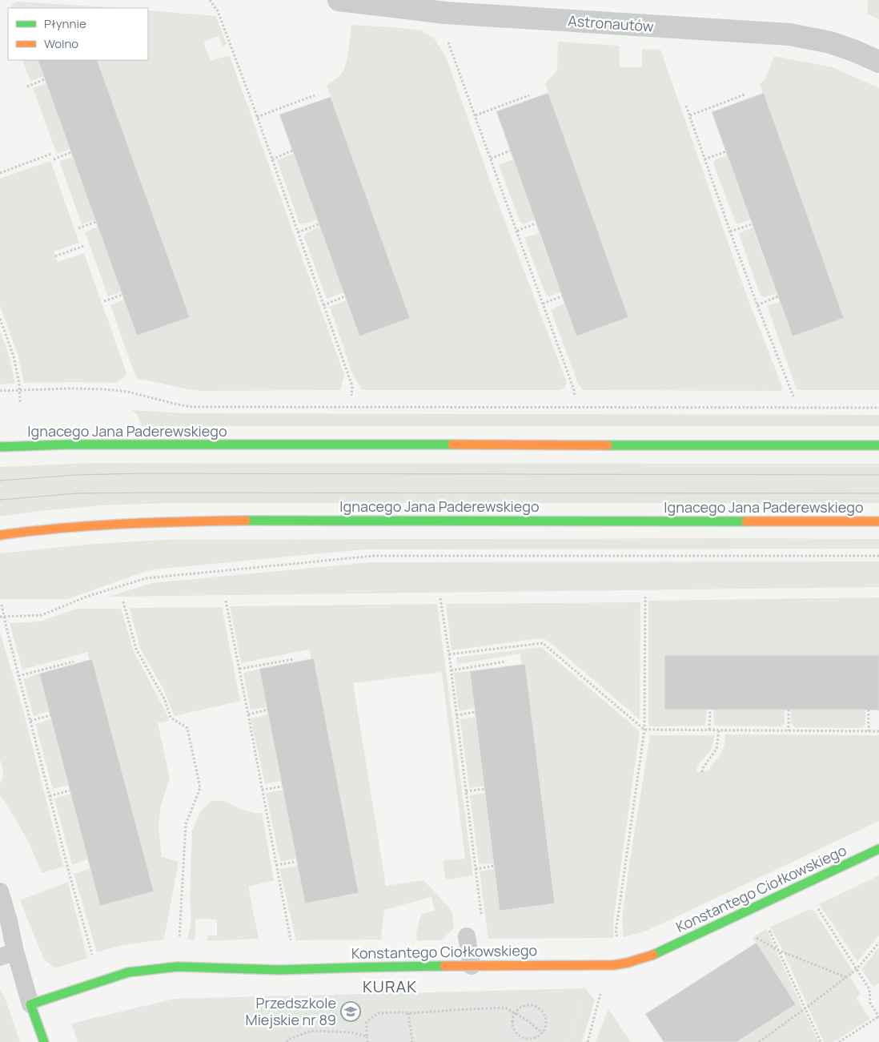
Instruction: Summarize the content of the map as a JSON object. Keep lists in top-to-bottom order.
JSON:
{
  "streets": {
    "main road": ["Ignacego Jana Paderewskiego", "Konstantego Ciołkowskiego"],
    "street": ["Astronautów"]
  },
  "districts": ["KURAK"],
  "places": {
    "school or university": ["Przedszkole Miejskie nr 89"]
  },
  "legend": ["Płynnie", "Wolno"]
}
